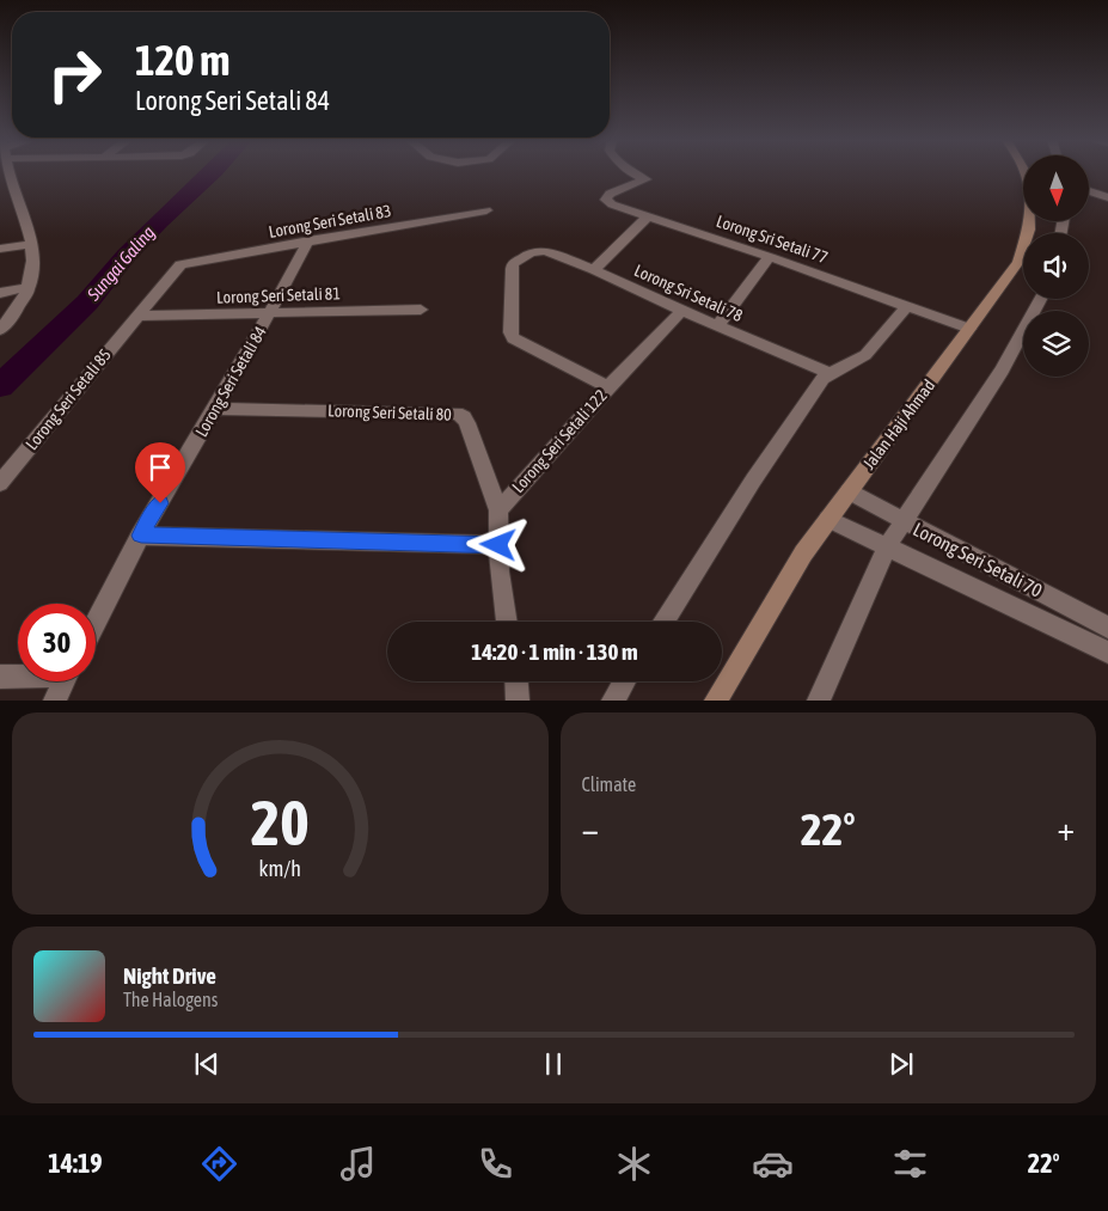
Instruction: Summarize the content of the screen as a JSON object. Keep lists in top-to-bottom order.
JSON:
{
  "streets": {
    "street": [
      "Lorong Seri Setali 83",
      "Lorong Sri Setali 77",
      "Lorong Sri Setali 78",
      "Lorong Seri Setali 81",
      "Lorong Seri Setali 84",
      "Lorong Seri Setali 85",
      "Lorong Seri Setali 80",
      "Jalan Haji Ahmad",
      "Lorong Seri Setali 122",
      "Lorong Seri Setali 70"
    ]
  },
  "crossings": [
    ["Lorong Seri Setali 83", "Lorong Seri Setali 84"],
    ["Lorong Seri Setali 83", "Lorong Seri Setali 85"],
    ["Lorong Sri Setali 77", "Jalan Haji Ahmad"],
    ["Lorong Sri Setali 78", "Lorong Seri Setali 122"],
    ["Lorong Seri Setali 81", "Lorong Seri Setali 84"],
    ["Lorong Seri Setali 81", "Lorong Seri Setali 85"],
    ["Lorong Seri Setali 84", "Lorong Seri Setali 80"],
    ["Lorong Seri Setali 80", "Lorong Seri Setali 122"],
    ["Jalan Haji Ahmad", "Lorong Seri Setali 70"]
  ],
  "water": ["Sungai Galing"],
  "north": "bottom",
  "page": {
    "turn": ["120 m", "Lorong Seri Setali 84"],
    "limit": "30",
    "trip": "14:20 · 1 min · 130 m",
    "tile": "Climate",
    "heat": ["−", "22°", "+"],
    "song": ["Night Drive", "The Halogens"],
    "tabs": ["14:19", "22°"],
    "gauge": ["20", "km/h"]
  }
}
